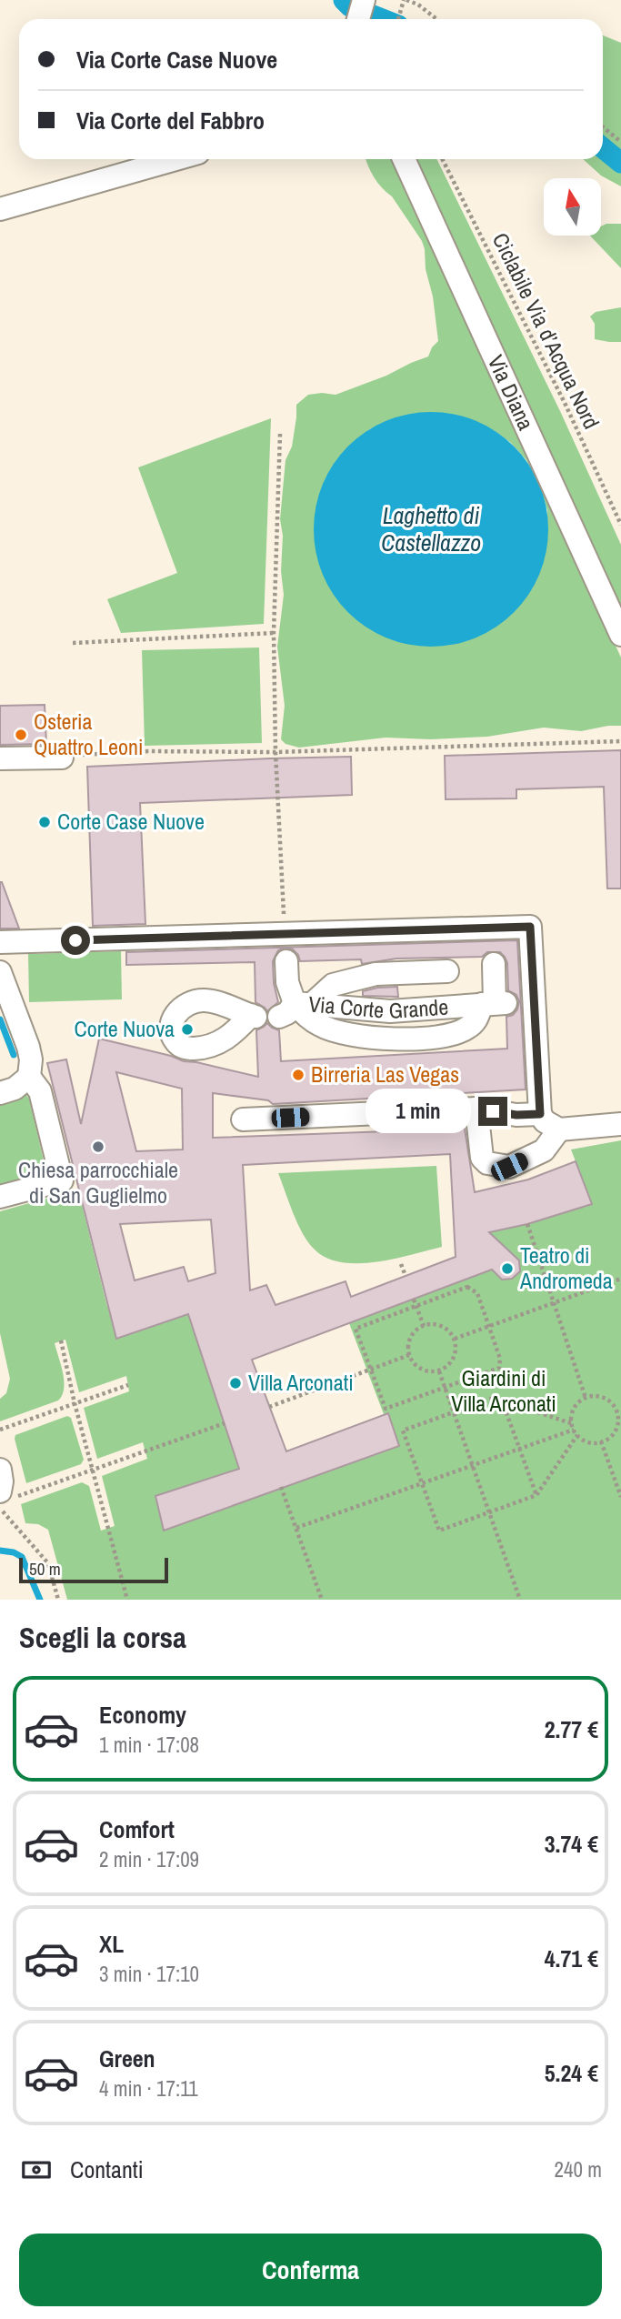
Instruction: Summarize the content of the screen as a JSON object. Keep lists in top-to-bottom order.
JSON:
{
  "streets": {
    "street": ["Via Diana", "Via Corte Grande"],
    "path": ["Ciclabile Via d’Acqua Nord"]
  },
  "water": ["Laghetto di Castellazzo"],
  "parks": ["Giardini di Villa Arconati"],
  "places": [
    "Osteria Quattro Leoni",
    "Corte Case Nuove",
    "Corte Nuova",
    "Birreria Las Vegas",
    "Chiesa parrocchiale di San Guglielmo",
    "Teatro di Andromeda",
    "Villa Arconati"
  ],
  "scale_bar": "50 m",
  "north": "top",
  "page": {
    "banner": ["Via Corte Case Nuove", "Via Corte del Fabbro"],
    "bubble": "1 min",
    "scale": "50 m",
    "heading": "Scegli la corsa",
    "list": [
      {
        "name": "Economy",
        "note": "1 min · 17:08",
        "value": "2.77 €"
      },
      {
        "name": "Comfort",
        "note": "2 min · 17:09",
        "value": "3.74 €"
      },
      {
        "name": "XL",
        "note": "3 min · 17:10",
        "value": "4.71 €"
      },
      {
        "name": "Green",
        "note": "4 min · 17:11",
        "value": "5.24 €"
      }
    ],
    "pay": ["Contanti", "240 m"],
    "buttons": "Conferma"
  }
}
